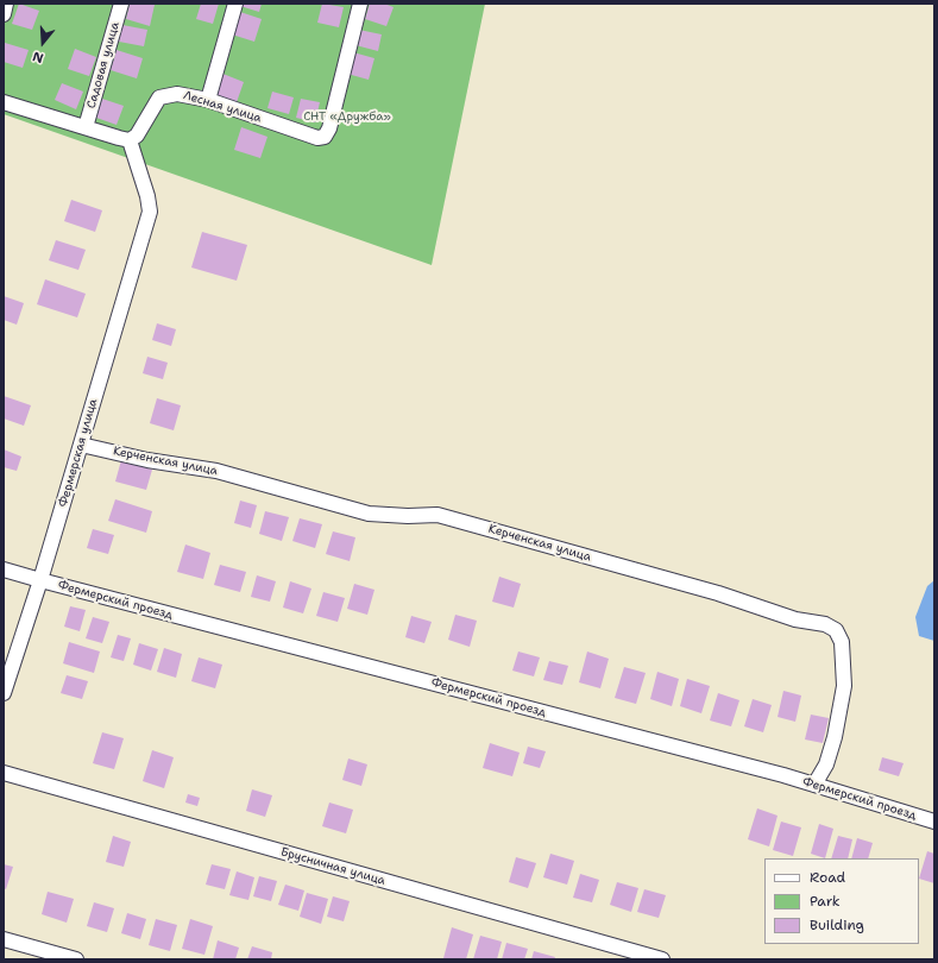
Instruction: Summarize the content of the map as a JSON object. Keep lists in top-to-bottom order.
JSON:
{
  "streets": {
    "street": [
      "Садовая улица",
      "Лесная улица",
      "Фермерская улица",
      "Керченская улица",
      "Фермерский проезд",
      "Брусничная улица"
    ]
  },
  "crossings": [
    ["Лесная улица", "Фермерская улица"],
    ["Фермерская улица", "Керченская улица"],
    ["Фермерская улица", "Фермерский проезд"],
    ["Керченская улица", "Фермерский проезд"]
  ],
  "parks": ["СНТ «Дружба»"],
  "legend": ["Road", "Park", "Building"],
  "north": "bottom"
}
